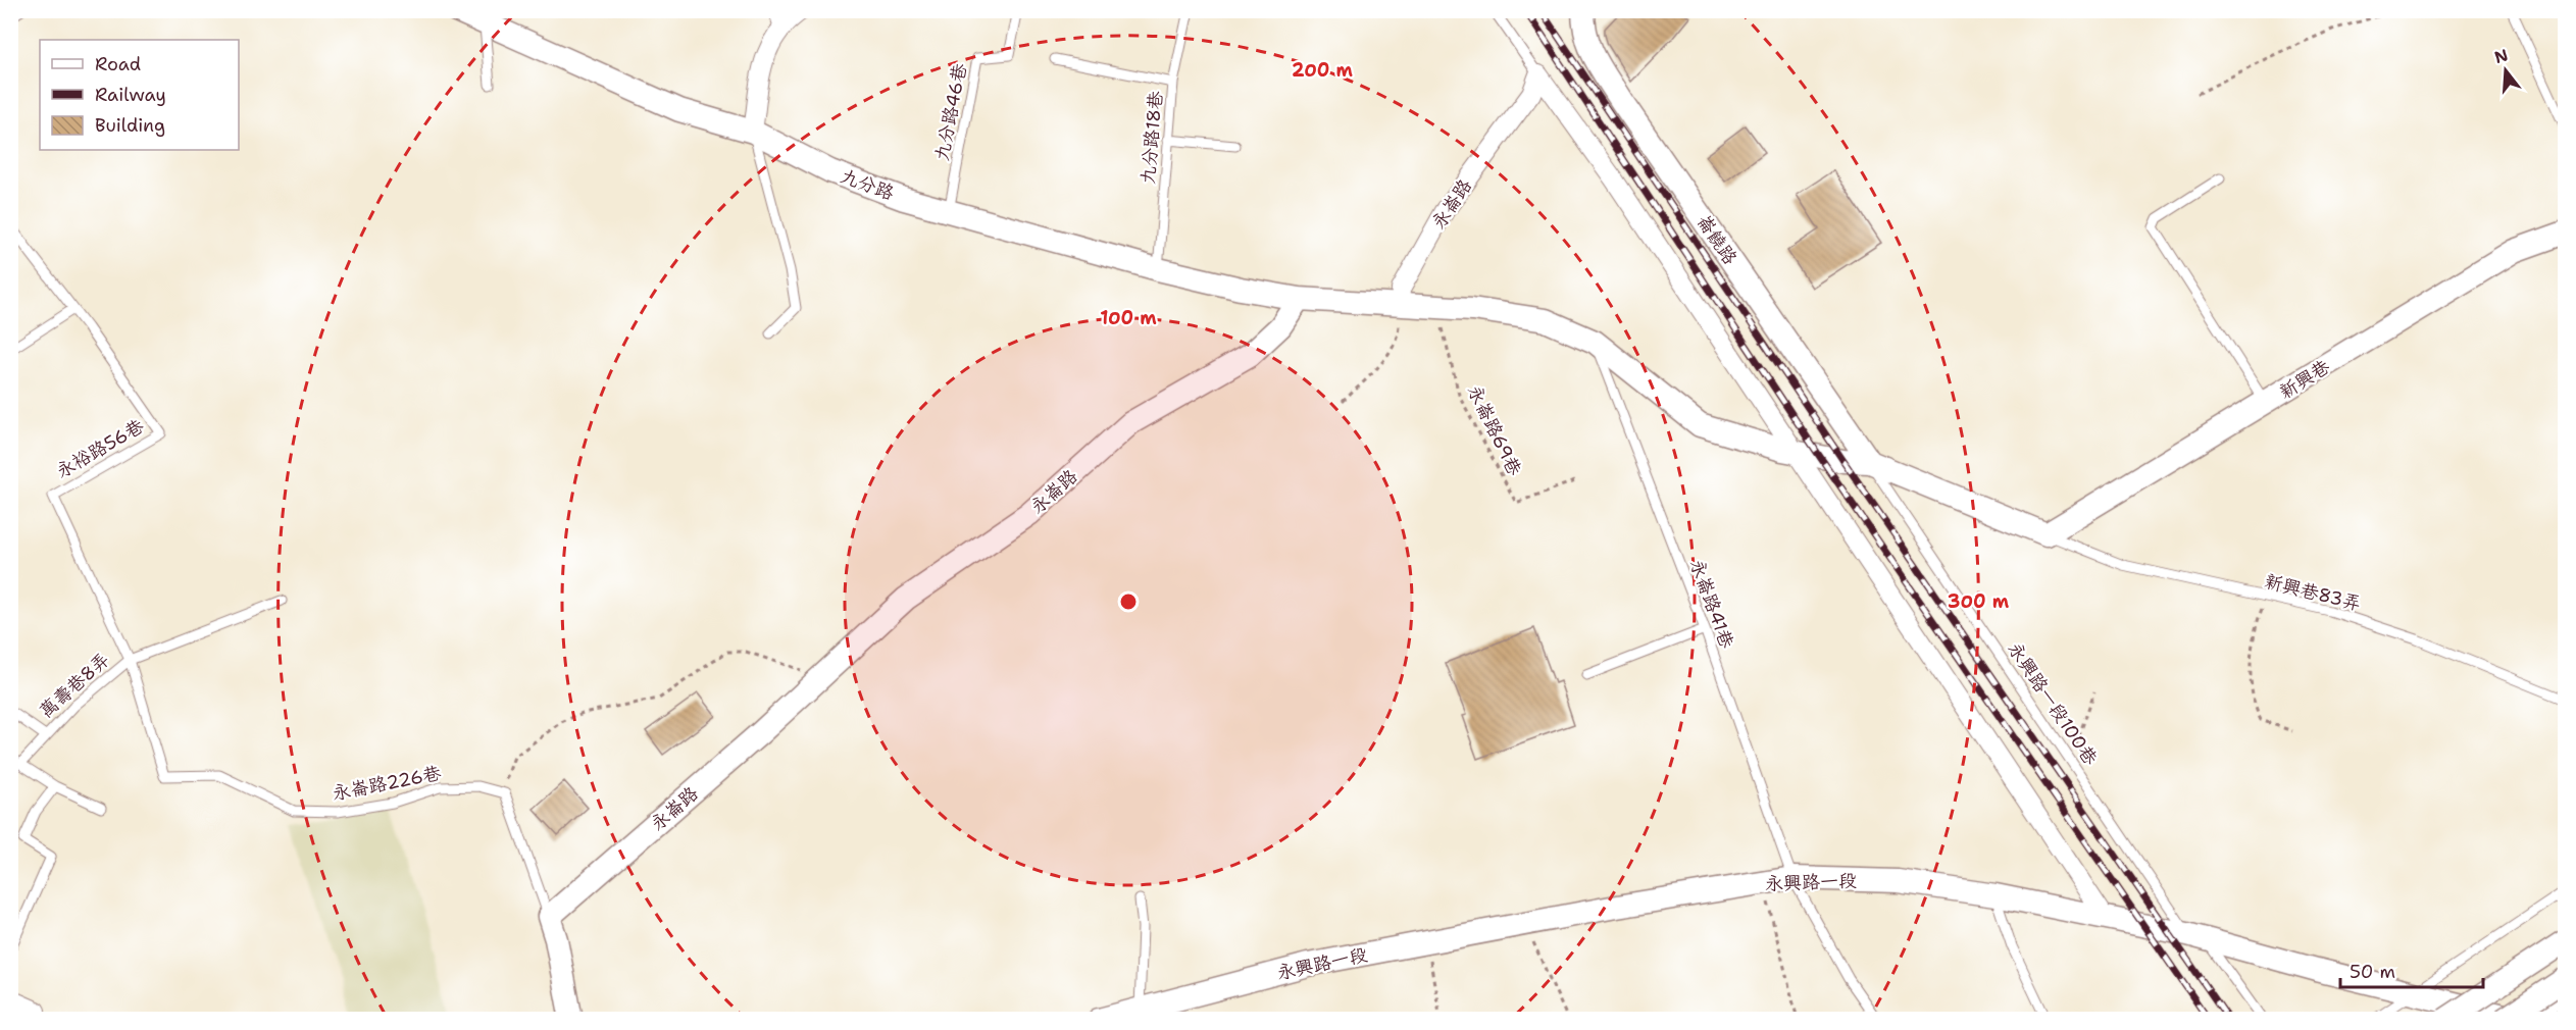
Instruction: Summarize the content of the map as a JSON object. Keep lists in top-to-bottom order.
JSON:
{
  "streets": {
    "street": [
      "九分路",
      "永崙路",
      "崙饒路",
      "新興巷",
      "永興路一段"
    ],
    "lane": [
      "九分路46巷",
      "九分路18巷",
      "永裕路56巷",
      "新興巷83弄",
      "永崙路41巷",
      "萬壽巷8弄",
      "永興路一段100巷",
      "永崙路226巷"
    ],
    "path": ["永崙路69巷"]
  },
  "crossings": [
    ["九分路46巷", "九分路"],
    ["九分路18巷", "九分路"],
    ["九分路", "永崙路"],
    ["崙饒路", "永興路一段100巷"],
    ["新興巷", "新興巷83弄"],
    ["永裕路56巷", "萬壽巷8弄"],
    ["永裕路56巷", "永崙路226巷"],
    ["永崙路41巷", "永興路一段"],
    ["萬壽巷8弄", "永崙路226巷"],
    ["永興路一段100巷", "永興路一段"]
  ],
  "legend": ["Road", "Railway", "Building"],
  "scale_bar": "50 m",
  "north": "top",
  "rings": ["200 m", "100 m", "300 m"]
}
